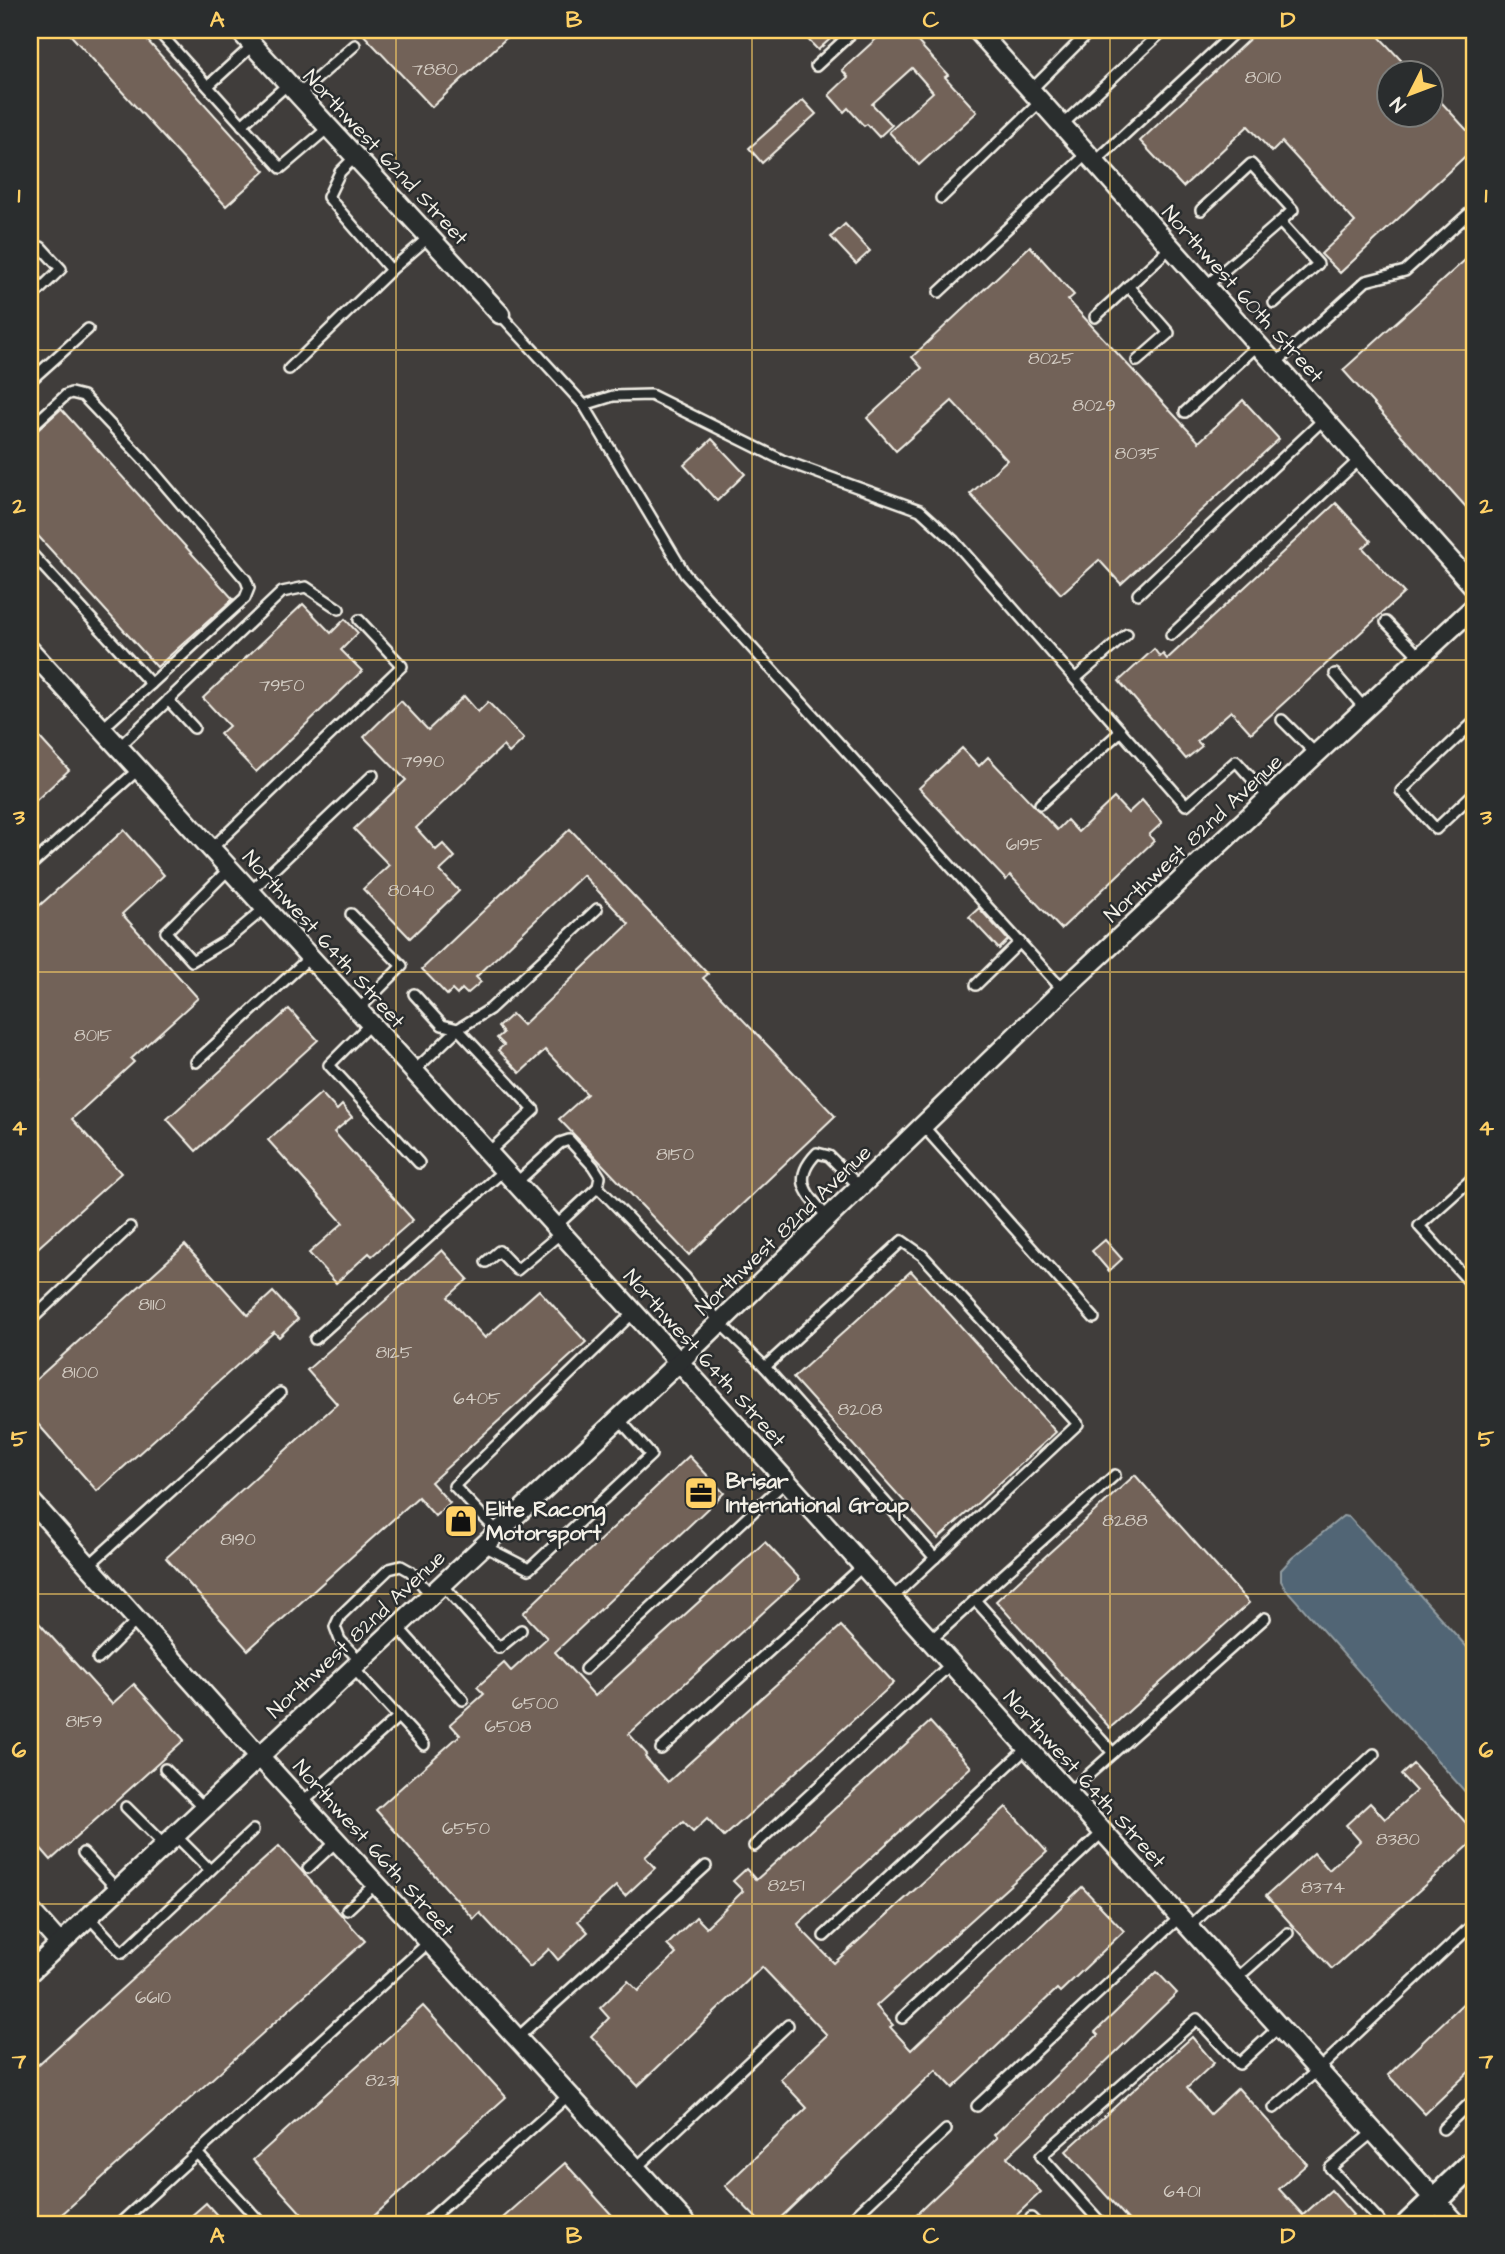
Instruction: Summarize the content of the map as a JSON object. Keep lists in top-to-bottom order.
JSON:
{
  "streets": {
    "street": [
      "Northwest 62nd Street",
      "Northwest 60th Street",
      "Northwest 82nd Avenue",
      "Northwest 64th Street",
      "Northwest 66th Street"
    ]
  },
  "crossings": [
    ["Northwest 82nd Avenue", "Northwest 64th Street"],
    ["Northwest 82nd Avenue", "Northwest 66th Street"]
  ],
  "places": {
    "office": ["Brisar International Group"],
    "shop": ["Elite Racong Motorsport"]
  },
  "house_numbers": [
    "7880",
    "8010",
    "8025",
    "8029",
    "8035",
    "7950",
    "7990",
    "6195",
    "8040",
    "8015",
    "8150",
    "8110",
    "8125",
    "8100",
    "6405",
    "8208",
    "8288",
    "8190",
    "6500",
    "8159",
    "6508",
    "6550",
    "8380",
    "8251",
    "8374",
    "6610",
    "8231",
    "6401"
  ],
  "north": "bottom left",
  "grid": {
    "columns": [
      "A",
      "B",
      "C",
      "D"
    ],
    "rows": [
      "1",
      "2",
      "3",
      "4",
      "5",
      "6",
      "7"
    ]
  }
}
